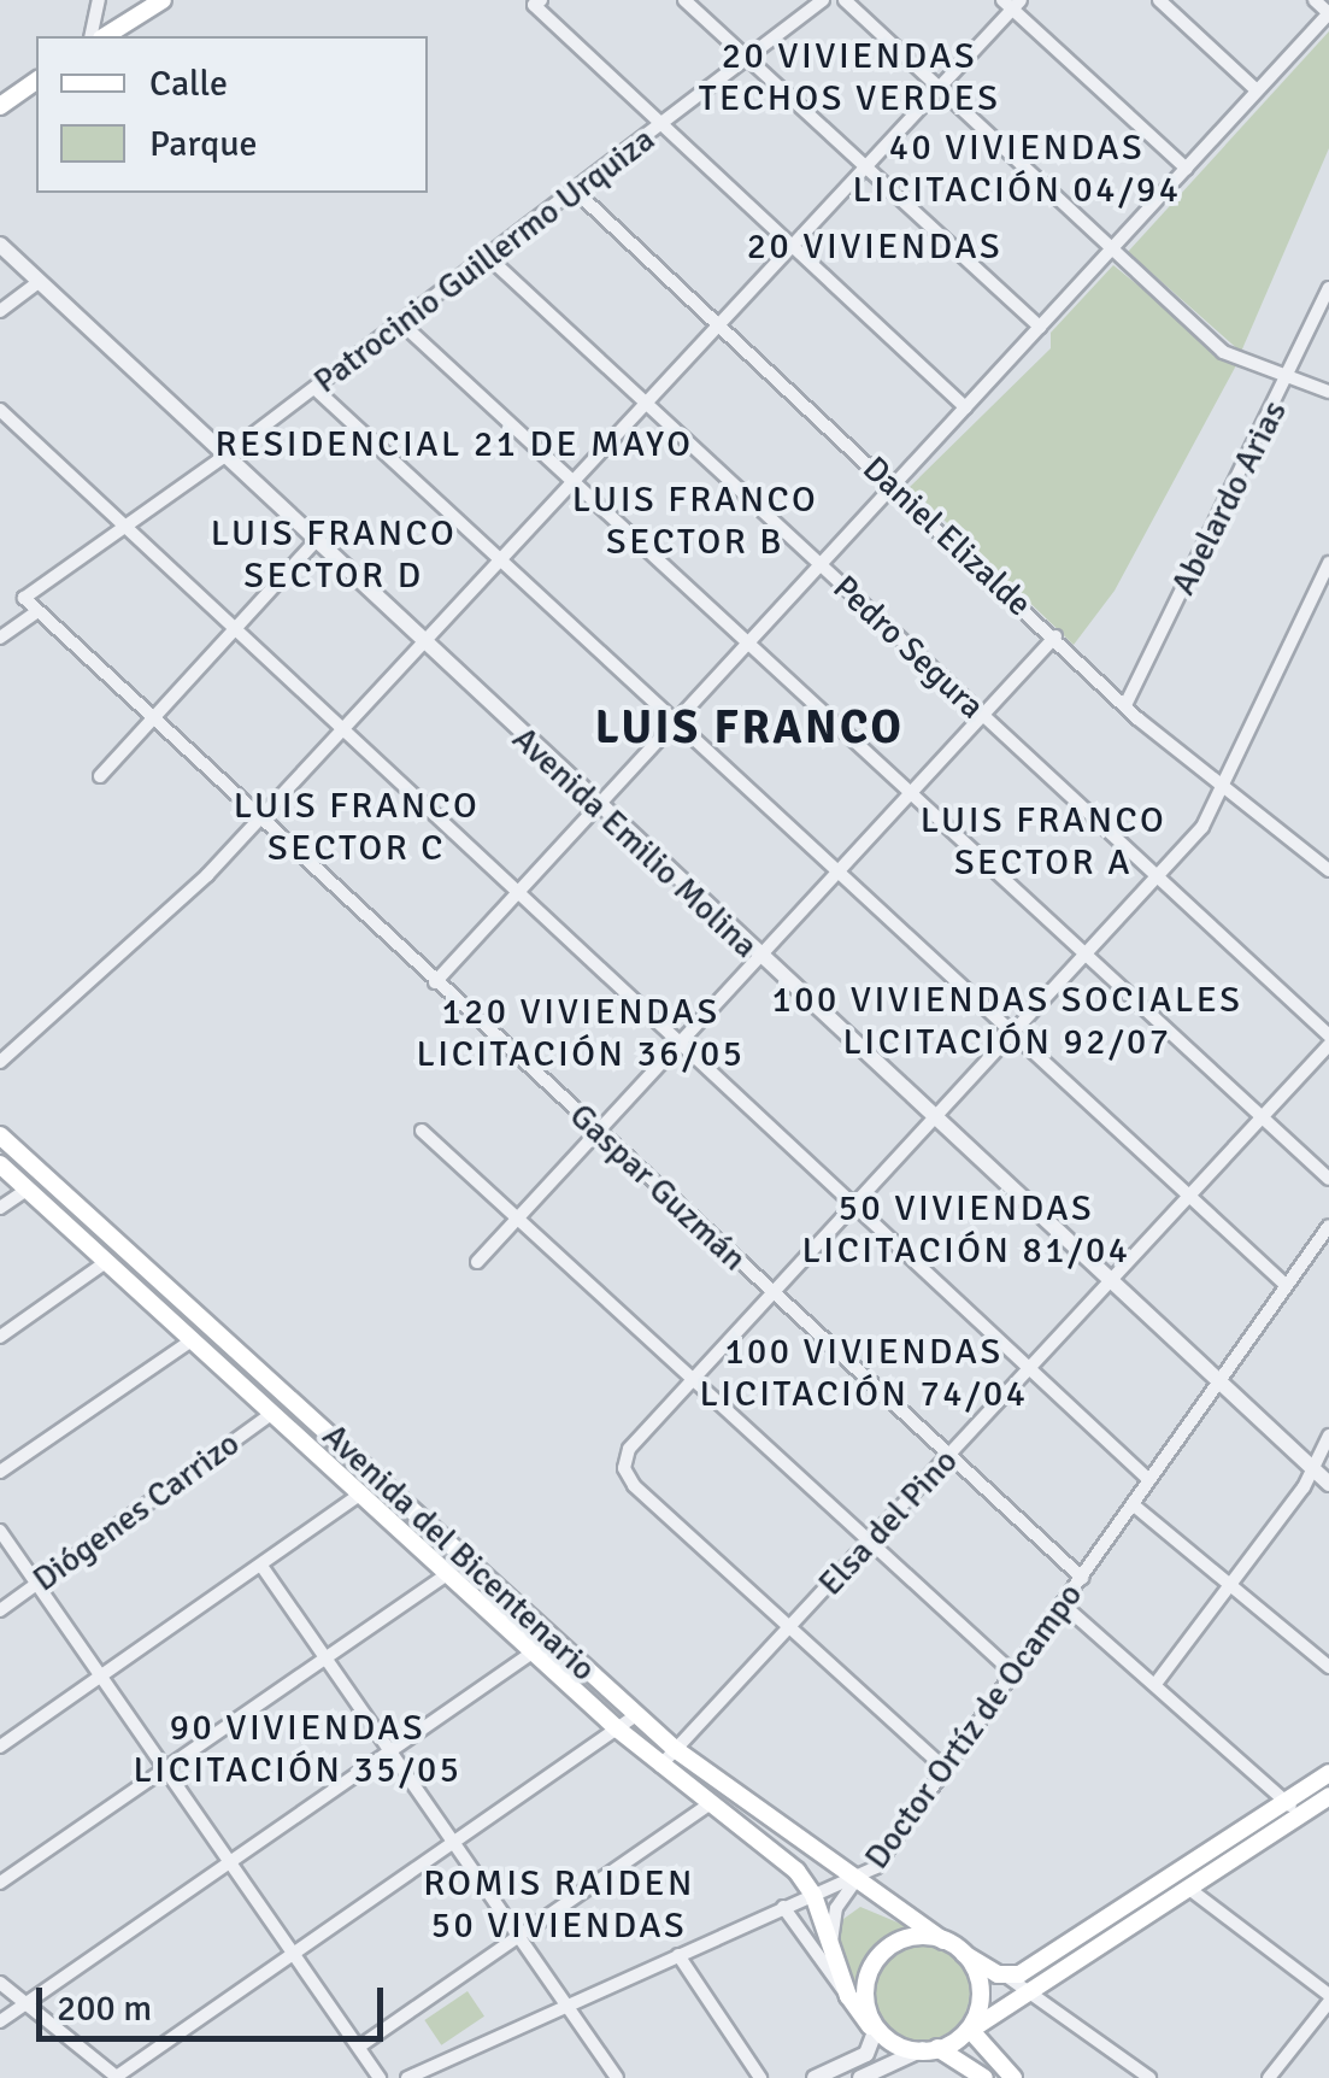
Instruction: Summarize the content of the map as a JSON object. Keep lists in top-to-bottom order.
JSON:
{
  "streets": {
    "main road": ["Avenida del Bicentenario"],
    "street": [
      "Patrocinio Guillermo Urquiza",
      "Abelardo Arias",
      "Daniel Elizalde",
      "Pedro Segura",
      "Avenida Emilio Molina",
      "Gaspar Guzmán",
      "Diógenes Carrizo",
      "Elsa del Pino",
      "Doctor Ortíz de Ocampo"
    ]
  },
  "crossings": [
    ["Patrocinio Guillermo Urquiza", "Daniel Elizalde"],
    ["Patrocinio Guillermo Urquiza", "Pedro Segura"],
    ["Patrocinio Guillermo Urquiza", "Avenida Emilio Molina"],
    ["Patrocinio Guillermo Urquiza", "Gaspar Guzmán"],
    ["Abelardo Arias", "Daniel Elizalde"],
    ["Avenida Emilio Molina", "Elsa del Pino"],
    ["Avenida Emilio Molina", "Doctor Ortíz de Ocampo"],
    ["Gaspar Guzmán", "Elsa del Pino"],
    ["Gaspar Guzmán", "Doctor Ortíz de Ocampo"],
    ["Diógenes Carrizo", "Avenida del Bicentenario"],
    ["Elsa del Pino", "Avenida del Bicentenario"],
    ["Avenida del Bicentenario", "Doctor Ortíz de Ocampo"]
  ],
  "districts": [
    "20 VIVIENDAS TECHOS VERDES",
    "40 VIVIENDAS LICITACIÓN 04/94",
    "20 VIVIENDAS",
    "RESIDENCIAL 21 DE MAYO",
    "LUIS FRANCO SECTOR B",
    "LUIS FRANCO SECTOR D",
    "LUIS FRANCO",
    "LUIS FRANCO SECTOR C",
    "LUIS FRANCO SECTOR A",
    "100 VIVIENDAS SOCIALES LICITACIÓN 92/07",
    "120 VIVIENDAS LICITACIÓN 36/05",
    "50 VIVIENDAS LICITACIÓN 81/04",
    "100 VIVIENDAS LICITACIÓN 74/04",
    "90 VIVIENDAS LICITACIÓN 35/05",
    "ROMIS RAIDEN 50 VIVIENDAS"
  ],
  "legend": ["Calle", "Parque"],
  "scale_bar": "200 m"
}
